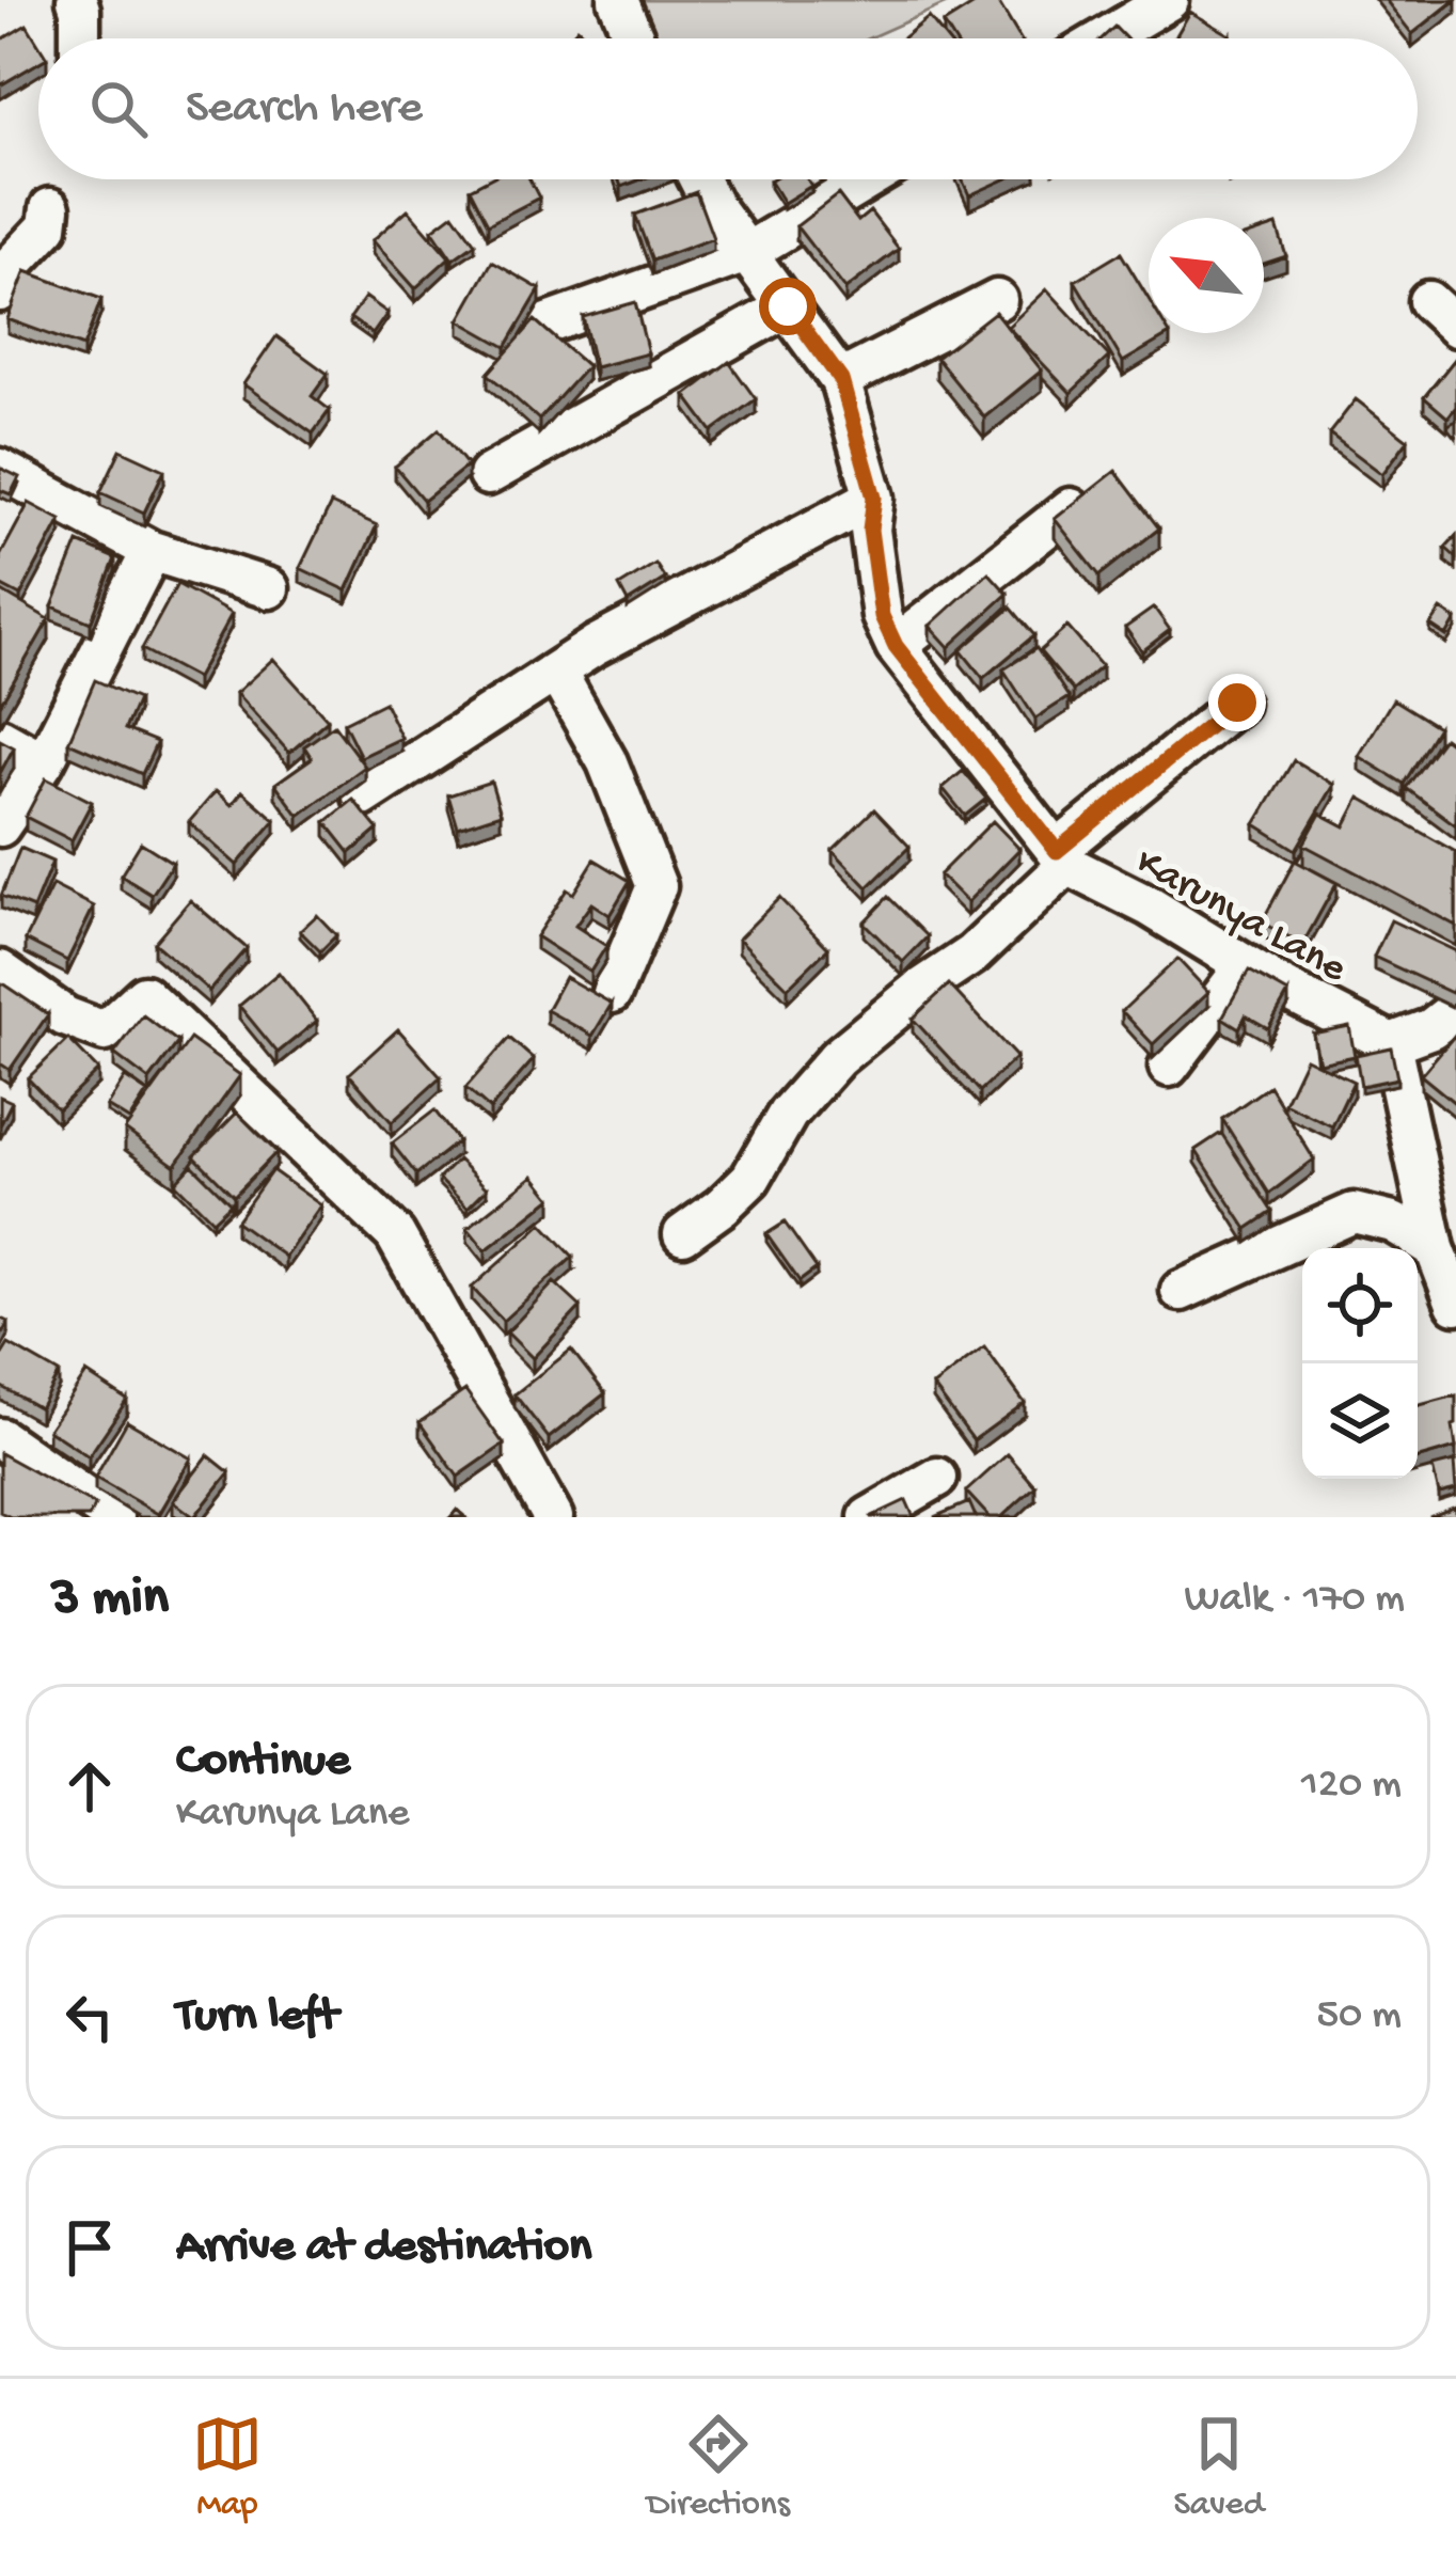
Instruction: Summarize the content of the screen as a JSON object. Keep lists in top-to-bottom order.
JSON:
{
  "streets": {
    "street": ["Karunya Lane"]
  },
  "north": "top left",
  "page": {
    "search": "Search here",
    "heading": ["3 min", "Walk · 170 m"],
    "list": [
      ["Continue", "Karunya Lane", "120 m"],
      ["Turn left", "50 m"],
      "Arrive at destination"
    ],
    "nav": ["Map", "Directions", "Saved"]
  }
}
